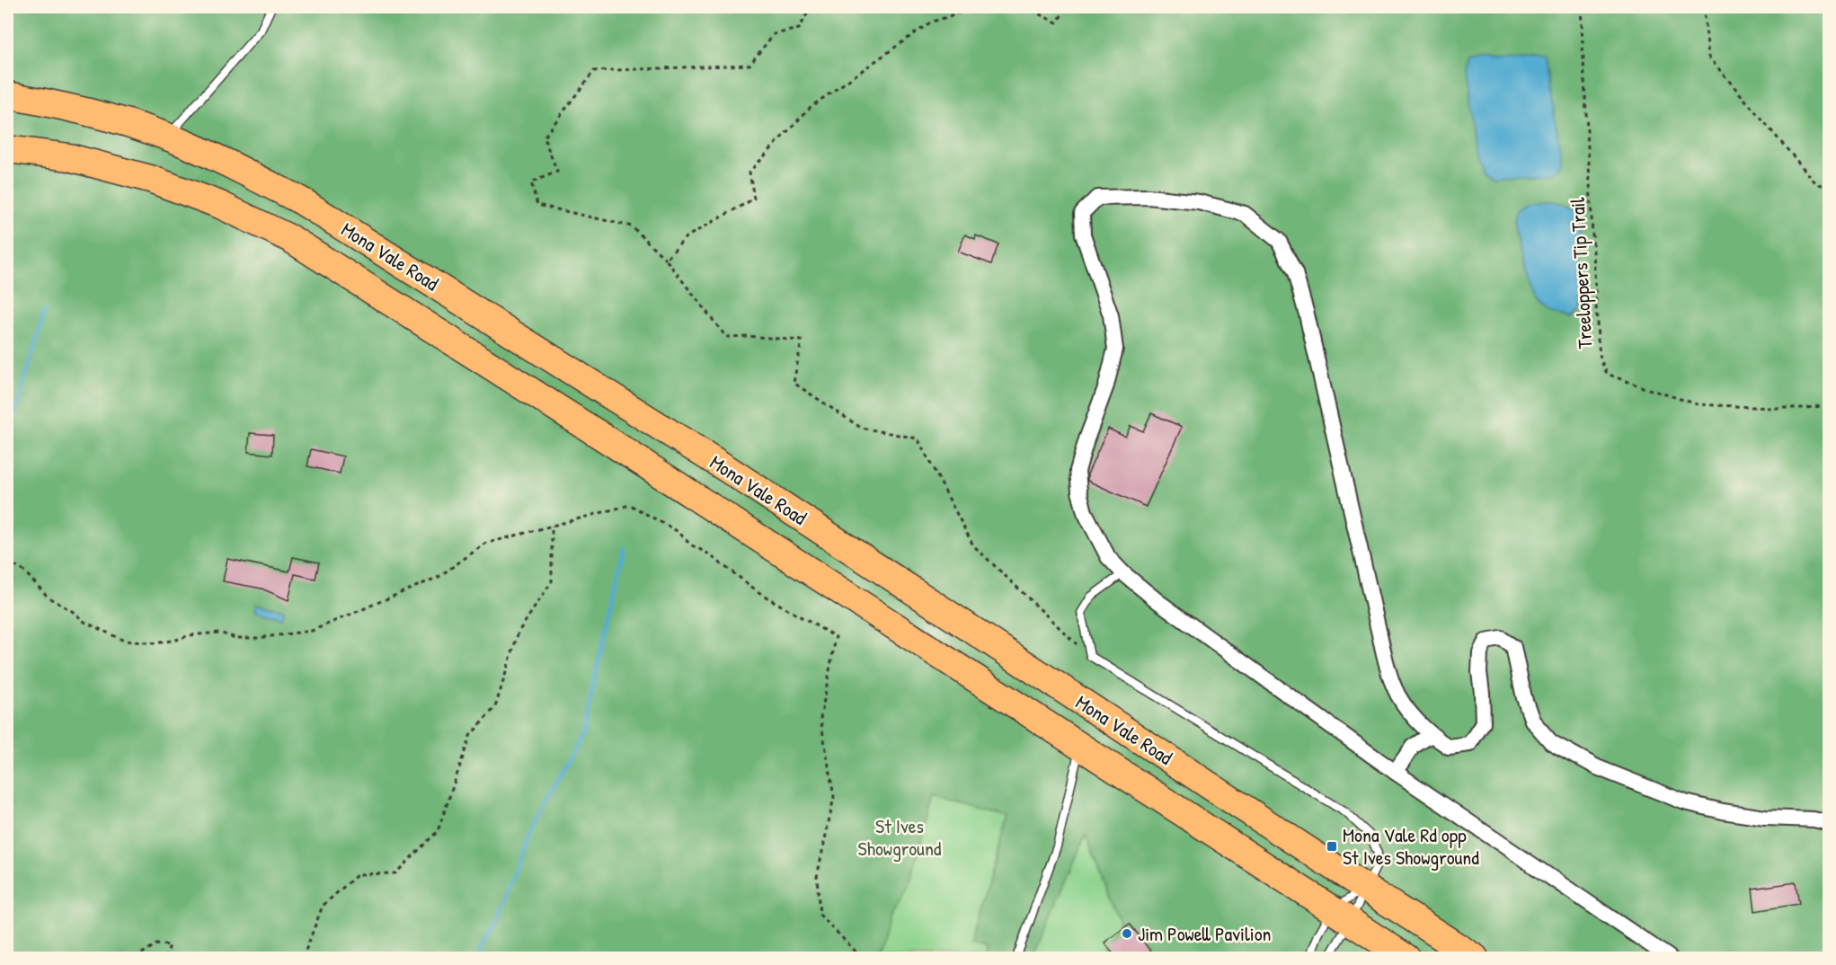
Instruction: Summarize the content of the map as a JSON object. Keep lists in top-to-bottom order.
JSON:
{
  "streets": {
    "highway": ["Mona Vale Road"],
    "path": ["Treeloppers Tip Trail"]
  },
  "parks": ["St Ives Showground"],
  "places": {
    "transit": ["Mona Vale Rd opp St Ives Showground"],
    "other": ["Jim Powell Pavilion"]
  }
}
